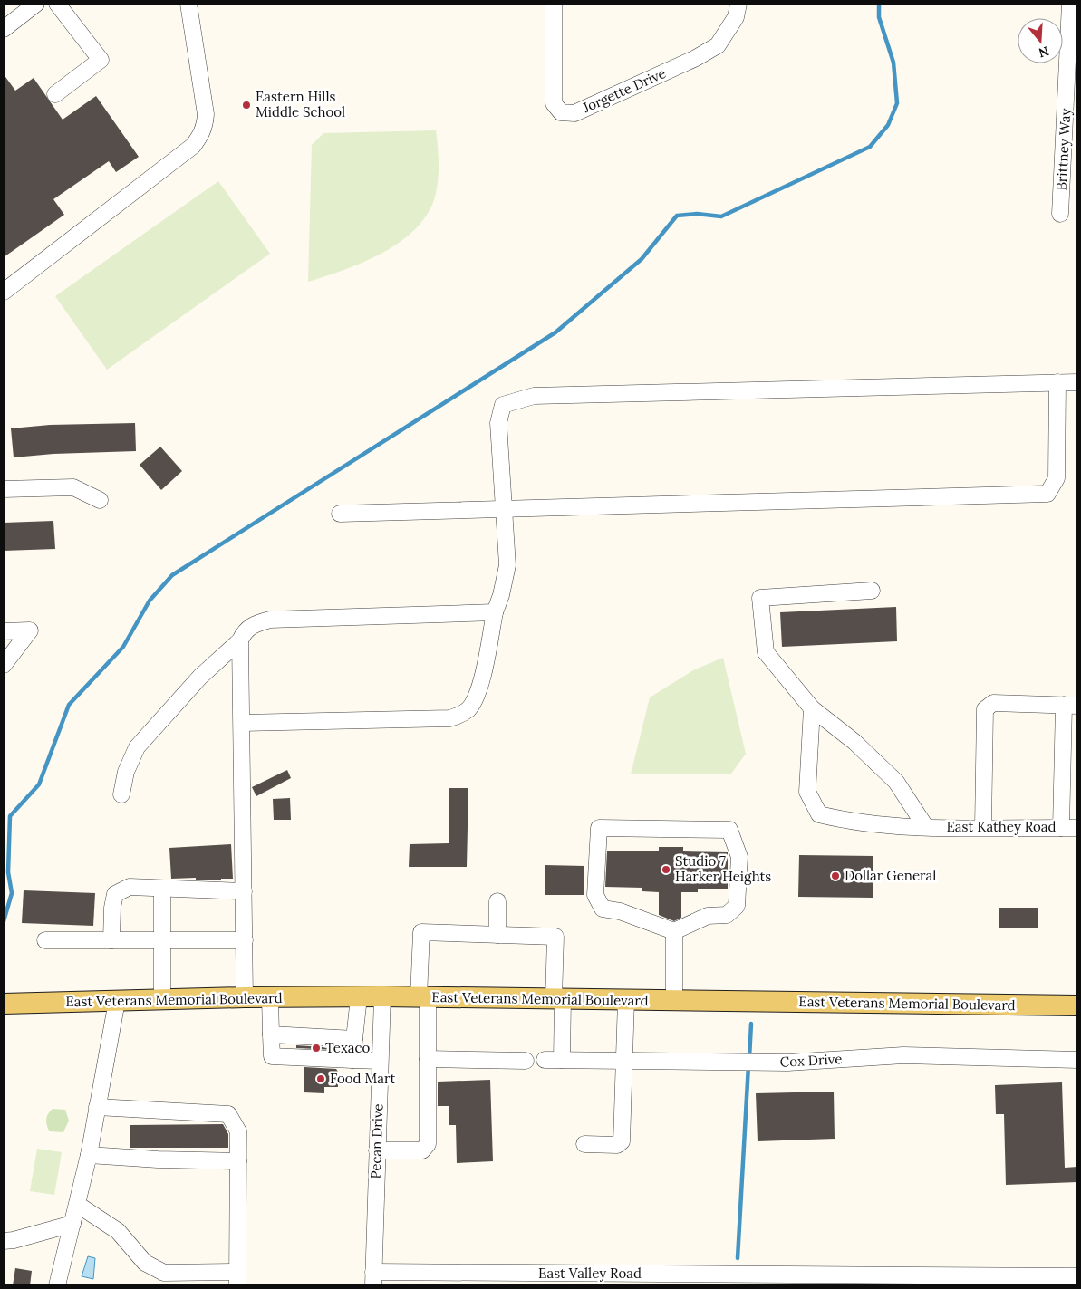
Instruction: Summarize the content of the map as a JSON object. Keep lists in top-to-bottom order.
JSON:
{
  "streets": {
    "main road": ["East Veterans Memorial Boulevard"],
    "street": [
      "Jorgette Drive",
      "Brittney Way",
      "East Kathey Road",
      "Cox Drive",
      "Pecan Drive",
      "East Valley Road"
    ]
  },
  "crossings": [
    ["East Veterans Memorial Boulevard", "Pecan Drive"],
    ["Pecan Drive", "East Valley Road"]
  ],
  "places": [
    "Eastern Hills Middle School",
    "Studio 7 Harker Heights",
    "Dollar General",
    "Texaco",
    "Food Mart"
  ],
  "north": "bottom"
}
